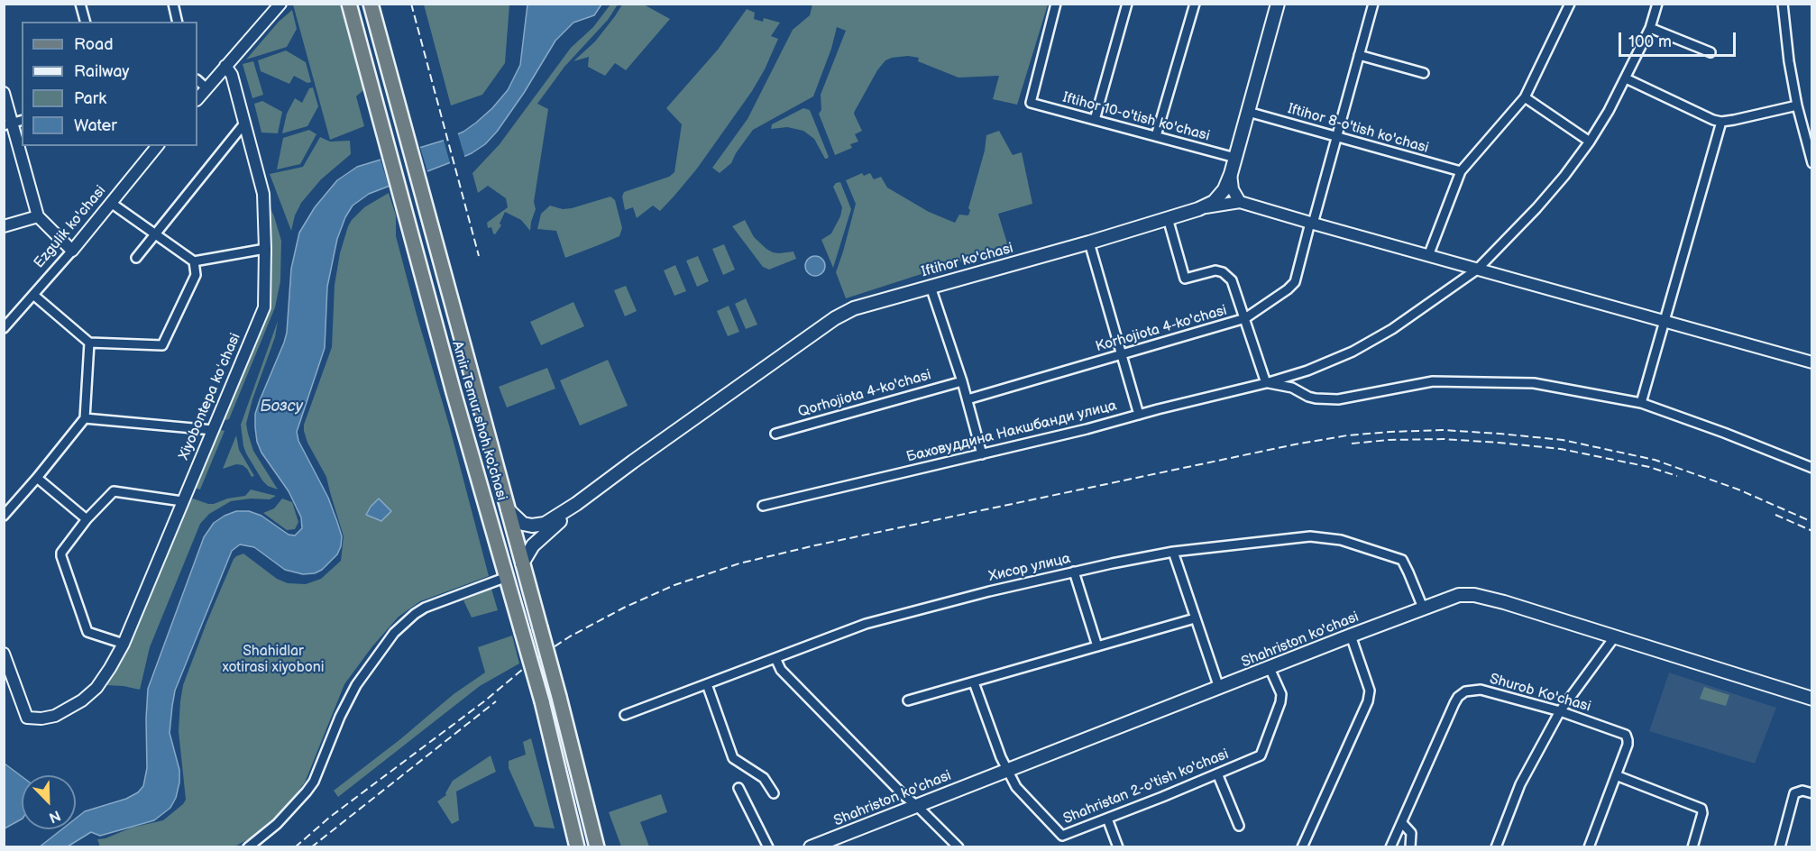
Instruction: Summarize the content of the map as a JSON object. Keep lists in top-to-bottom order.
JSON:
{
  "streets": {
    "main road": ["Iftihor ko'chasi", "Amir Temur shoh ko'chasi", "Shahriston ko'chasi"],
    "street": [
      "Iftihor 10-o'tish ko'chasi",
      "Iftihor 8-o'tish ko'chasi",
      "Ezgulik ko'chasi",
      "Korhojiota 4-ko'chasi",
      "Qorhojiota 4-ko'chasi",
      "Xiyobontepa koʻchasi",
      "Баховуддина Накшбанди улица",
      "Хисор улица",
      "Shurob Ko'chasi",
      "Shahristan 2-o'tish ko'chasi"
    ]
  },
  "crossings": [
    ["Iftihor 10-o'tish ko'chasi", "Iftihor ko'chasi"],
    ["Iftihor 8-o'tish ko'chasi", "Iftihor ko'chasi"],
    ["Iftihor 8-o'tish ko'chasi", "Korhojiota 4-ko'chasi"],
    ["Iftihor ko'chasi", "Amir Temur shoh ko'chasi"],
    ["Хисор улица", "Shahriston ko'chasi"],
    ["Shahriston ko'chasi", "Shahristan 2-o'tish ko'chasi"]
  ],
  "water": ["Бозсу"],
  "parks": ["Shahidlar xotirasi xiyoboni"],
  "legend": [
    "Road",
    "Railway",
    "Park",
    "Water"
  ],
  "scale_bar": "100 m",
  "north": "bottom right"
}
